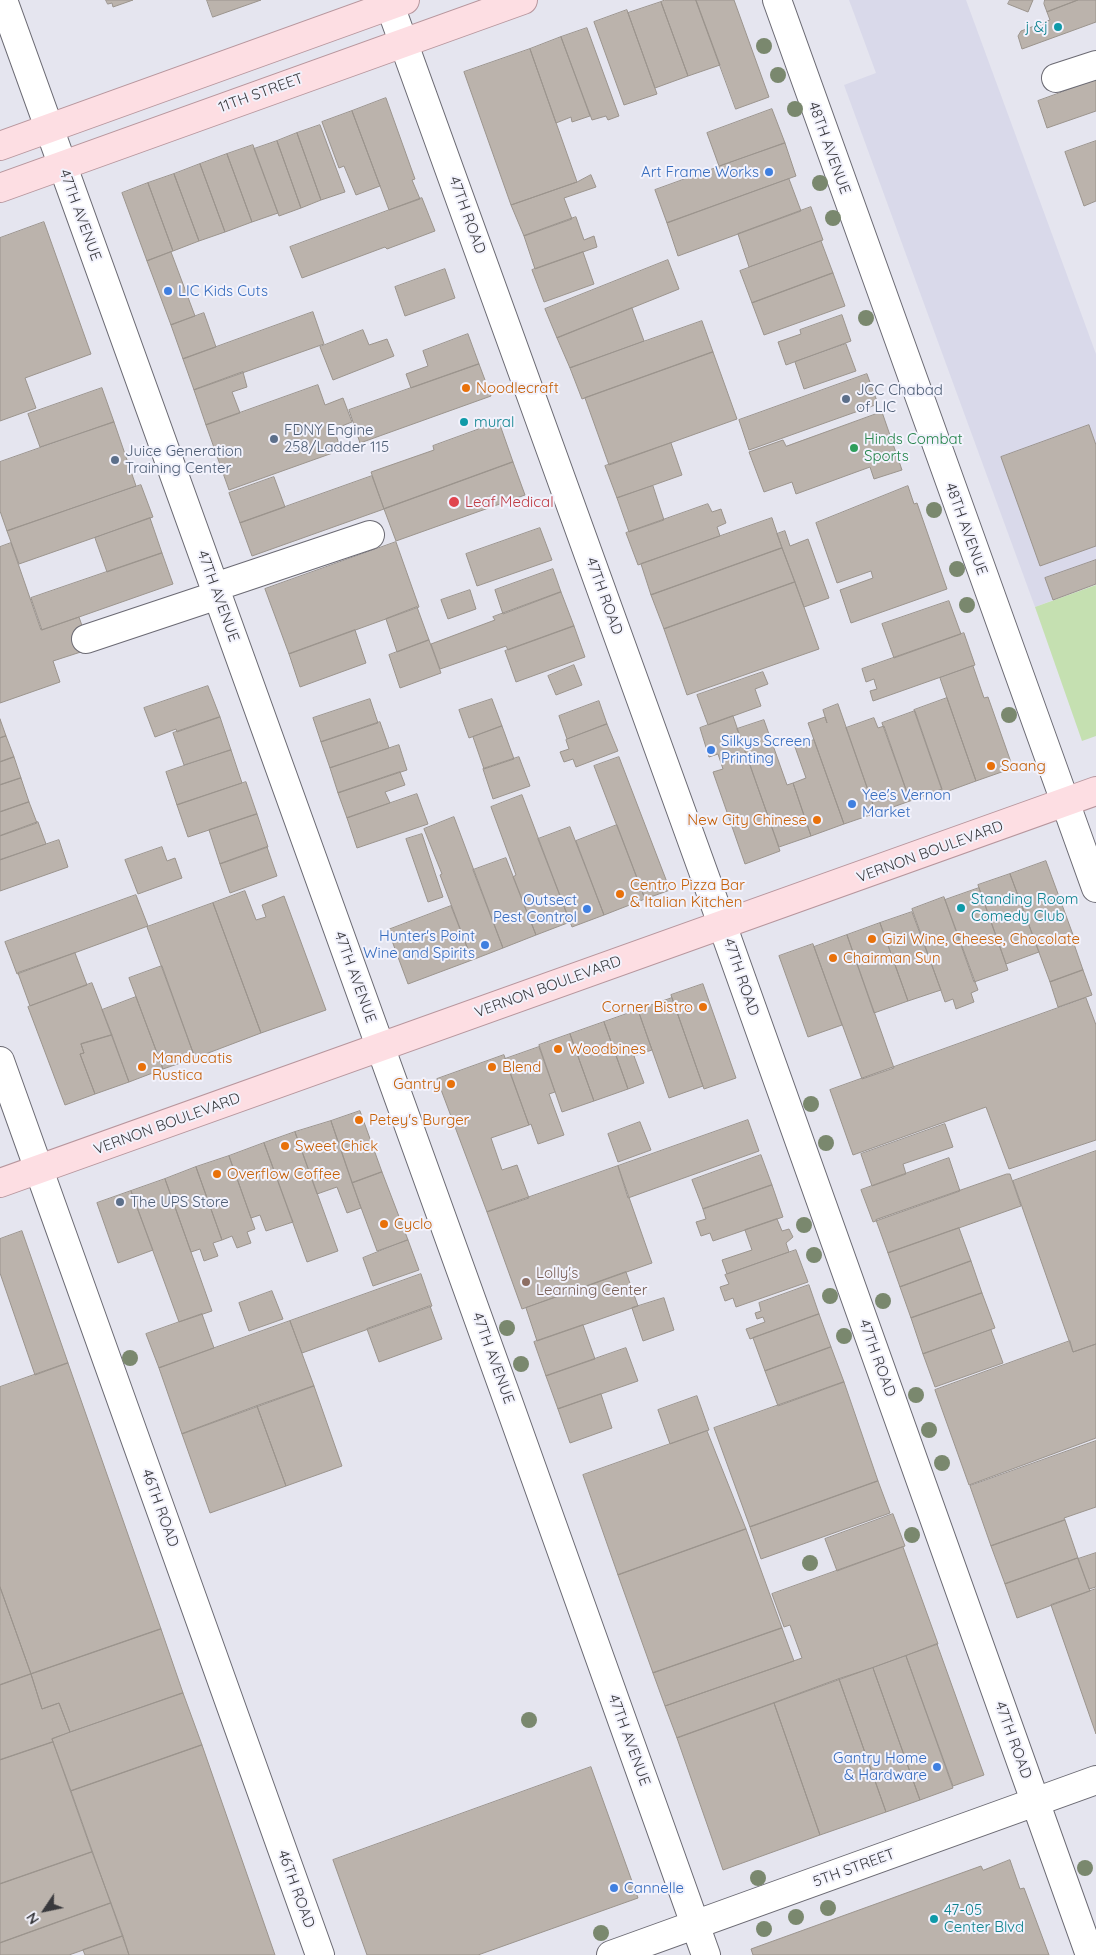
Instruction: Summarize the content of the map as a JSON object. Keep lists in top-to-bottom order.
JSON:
{
  "streets": {
    "main road": ["11TH STREET", "VERNON BOULEVARD"],
    "street": [
      "48TH AVENUE",
      "47TH AVENUE",
      "47TH ROAD",
      "46TH ROAD",
      "5TH STREET"
    ]
  },
  "crossings": [
    ["11TH STREET", "47TH AVENUE"],
    ["11TH STREET", "47TH ROAD"],
    ["48TH AVENUE", "VERNON BOULEVARD"],
    ["47TH AVENUE", "VERNON BOULEVARD"],
    ["47TH AVENUE", "5TH STREET"],
    ["47TH ROAD", "VERNON BOULEVARD"],
    ["47TH ROAD", "5TH STREET"],
    ["VERNON BOULEVARD", "46TH ROAD"]
  ],
  "places": [
    "j &j",
    "Art Frame Works",
    "LIC Kids Cuts",
    "Noodlecraft",
    "JCC Chabad of LIC",
    "mural",
    "FDNY Engine 258/Ladder 115",
    "Hinds Combat Sports",
    "Juice Generation Training Center",
    "Leaf Medical",
    "Silkys Screen Printing",
    "Saang",
    "Yee's Vernon Market",
    "New City Chinese",
    "Centro Pizza Bar & Italian Kitchen",
    "Standing Room Comedy Club",
    "Outsect Pest Control",
    "Gizi Wine, Cheese, Chocolate",
    "Hunter's Point Wine and Spirits",
    "Chairman Sun",
    "Corner Bistro",
    "Woodbines",
    "Manducatis Rustica",
    "Blend",
    "Gantry",
    "Petey's Burger",
    "Sweet Chick",
    "Overflow Coffee",
    "The UPS Store",
    "Cyclo",
    "Lolly's Learning Center",
    "Gantry Home & Hardware",
    "Cannelle",
    "47-05 Center Blvd"
  ],
  "north": "bottom left"
}
